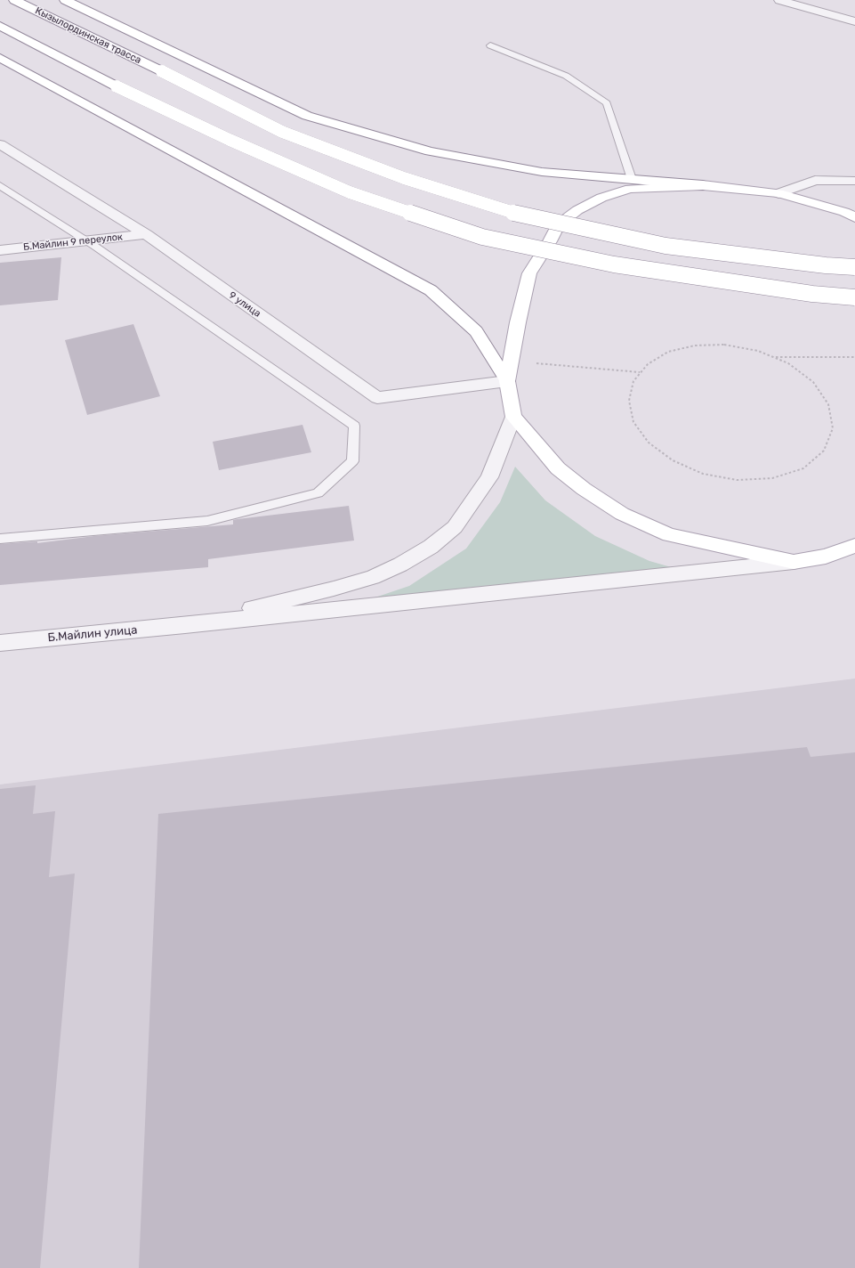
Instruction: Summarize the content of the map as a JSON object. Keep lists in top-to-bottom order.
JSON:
{
  "streets": {
    "main road": ["Кызылординская трасса"],
    "street": ["Б.Майлин 9 переулок", "9 улица", "Б.Майлин улица"]
  },
  "crossings": [
    ["Б.Майлин 9 переулок", "9 улица"]
  ]
}
